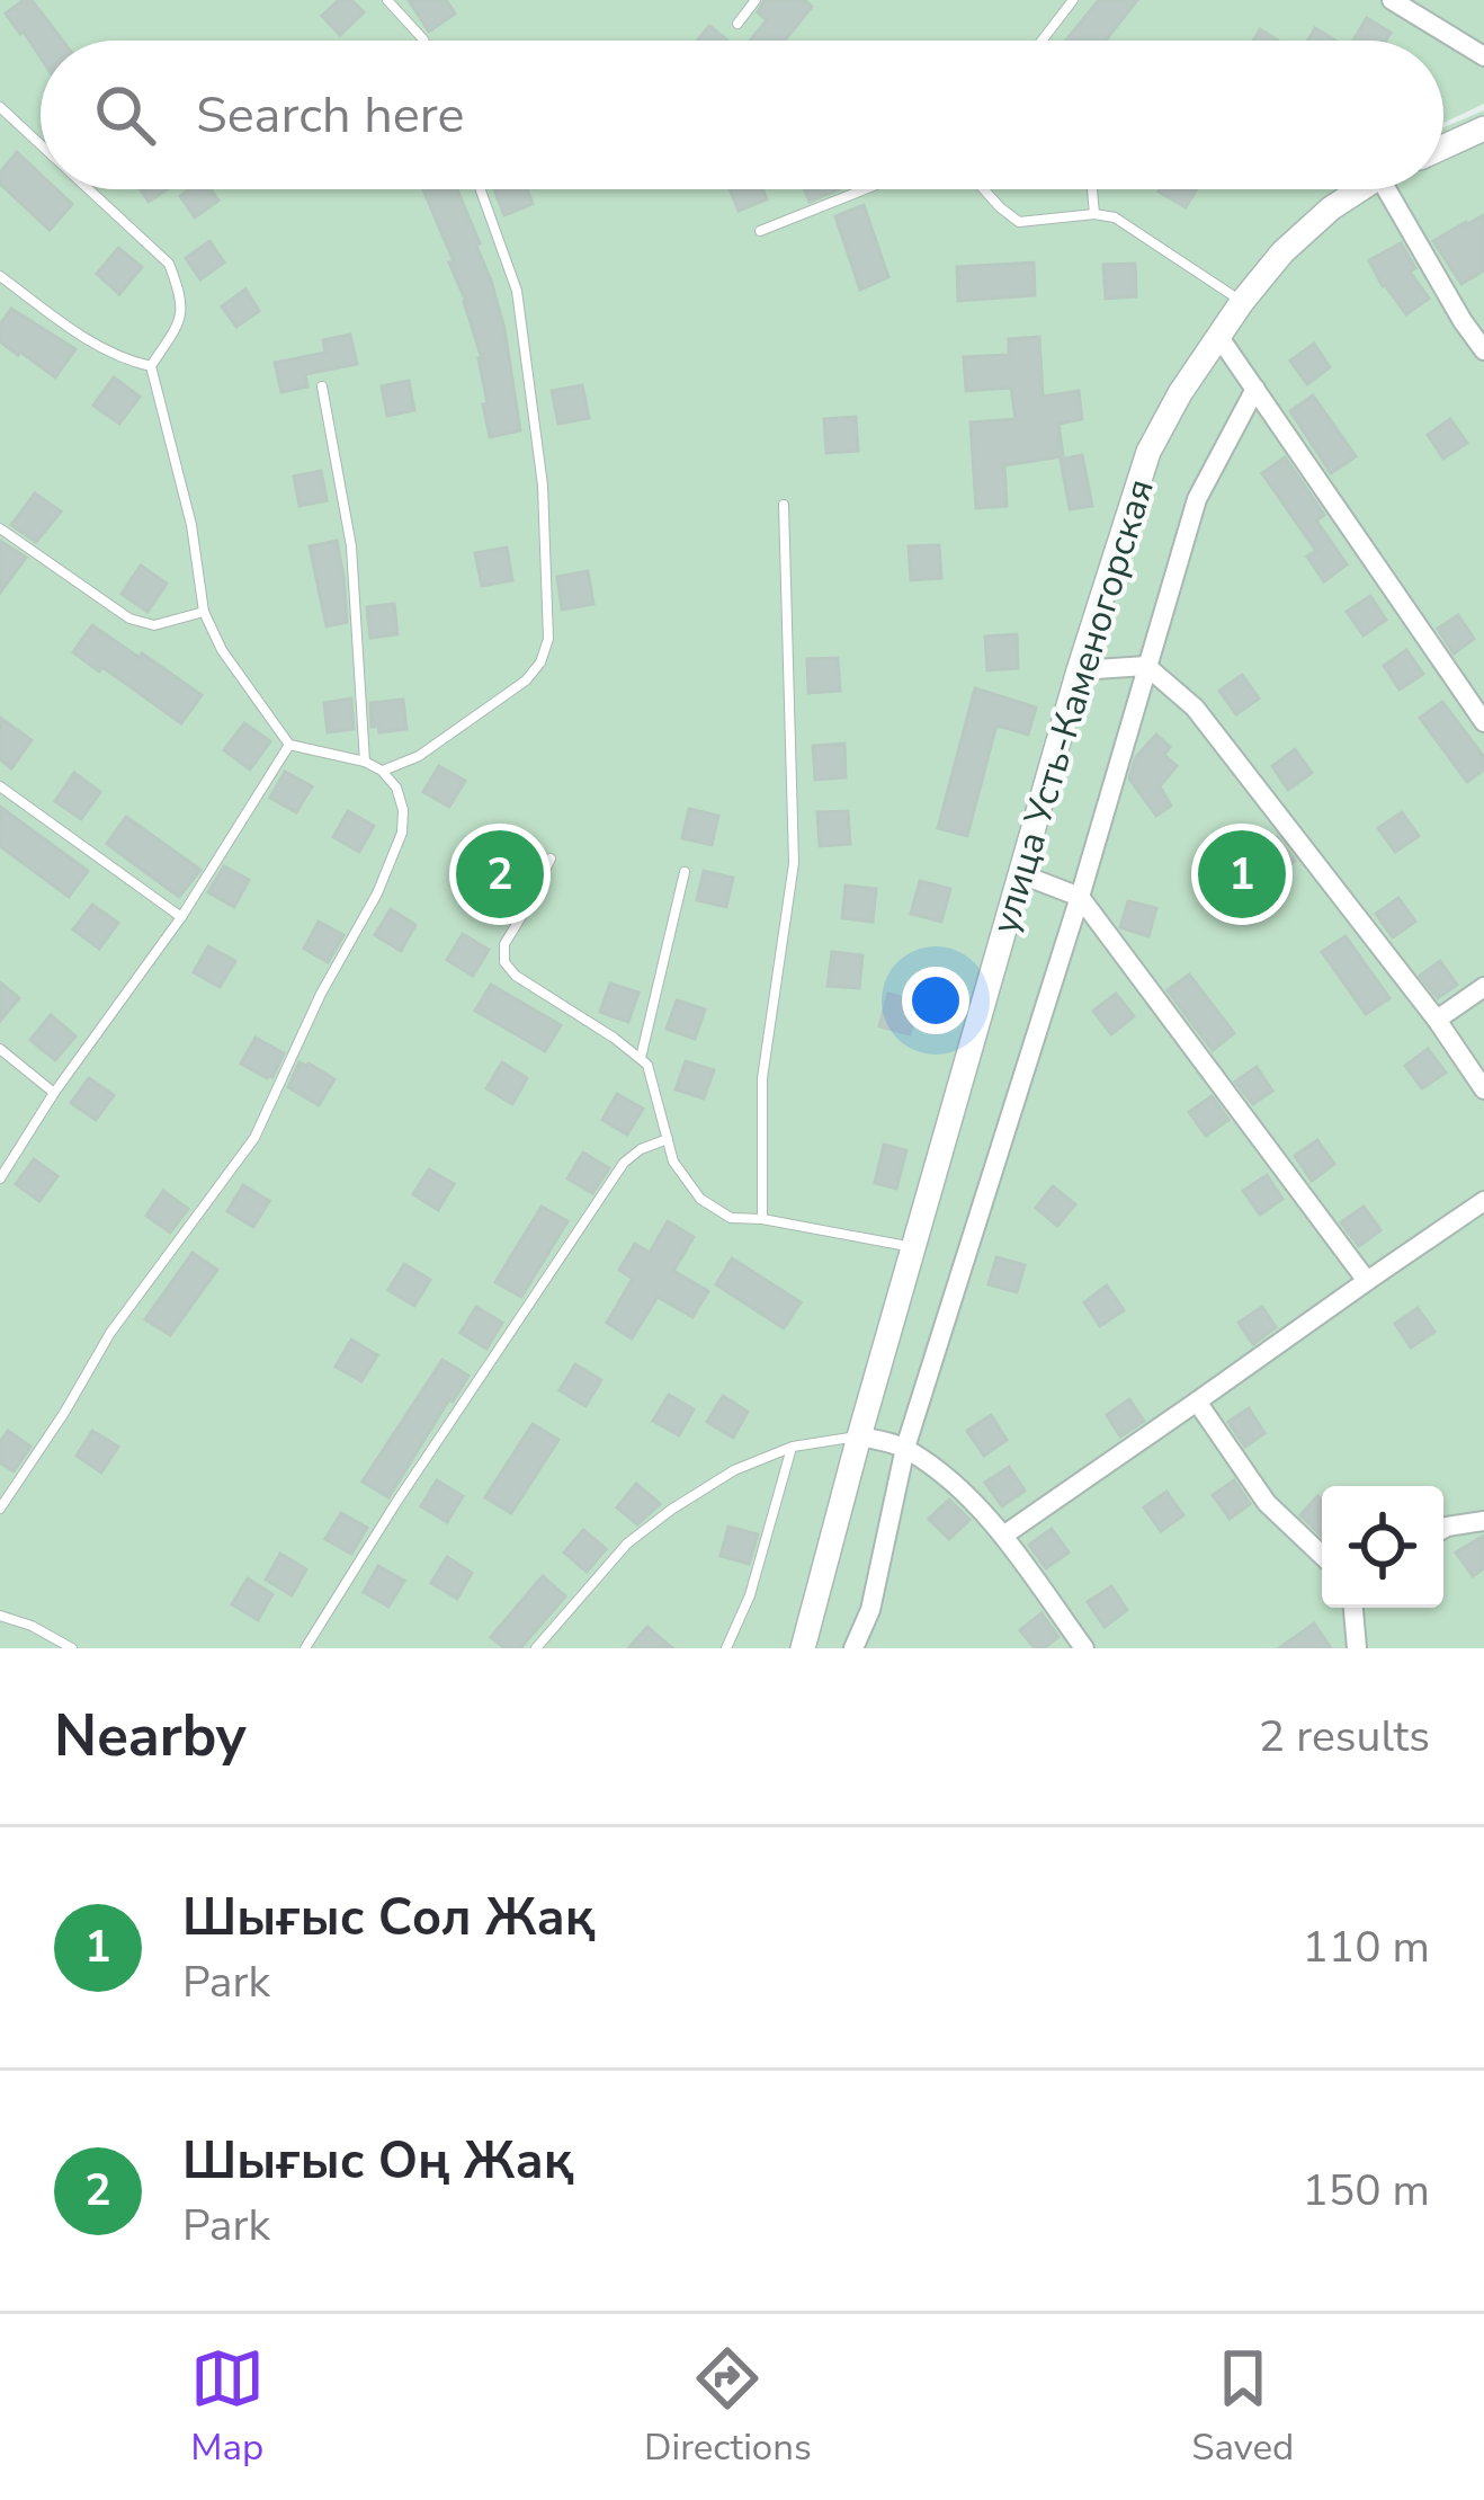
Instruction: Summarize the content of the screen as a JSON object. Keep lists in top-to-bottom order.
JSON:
{
  "streets": {
    "street": ["улица Усть-Каменогорская"]
  },
  "page": {
    "search": "Search here",
    "pins": ["1", "2"],
    "heading": ["Nearby", "2 results"],
    "list": [
      {
        "mark": "1",
        "name": "Шығыс Сол Жақ",
        "note": "Park",
        "value": "110 m"
      },
      {
        "mark": "2",
        "name": "Шығыс Оң Жақ",
        "note": "Park",
        "value": "150 m"
      }
    ],
    "nav": ["Map", "Directions", "Saved"]
  }
}
